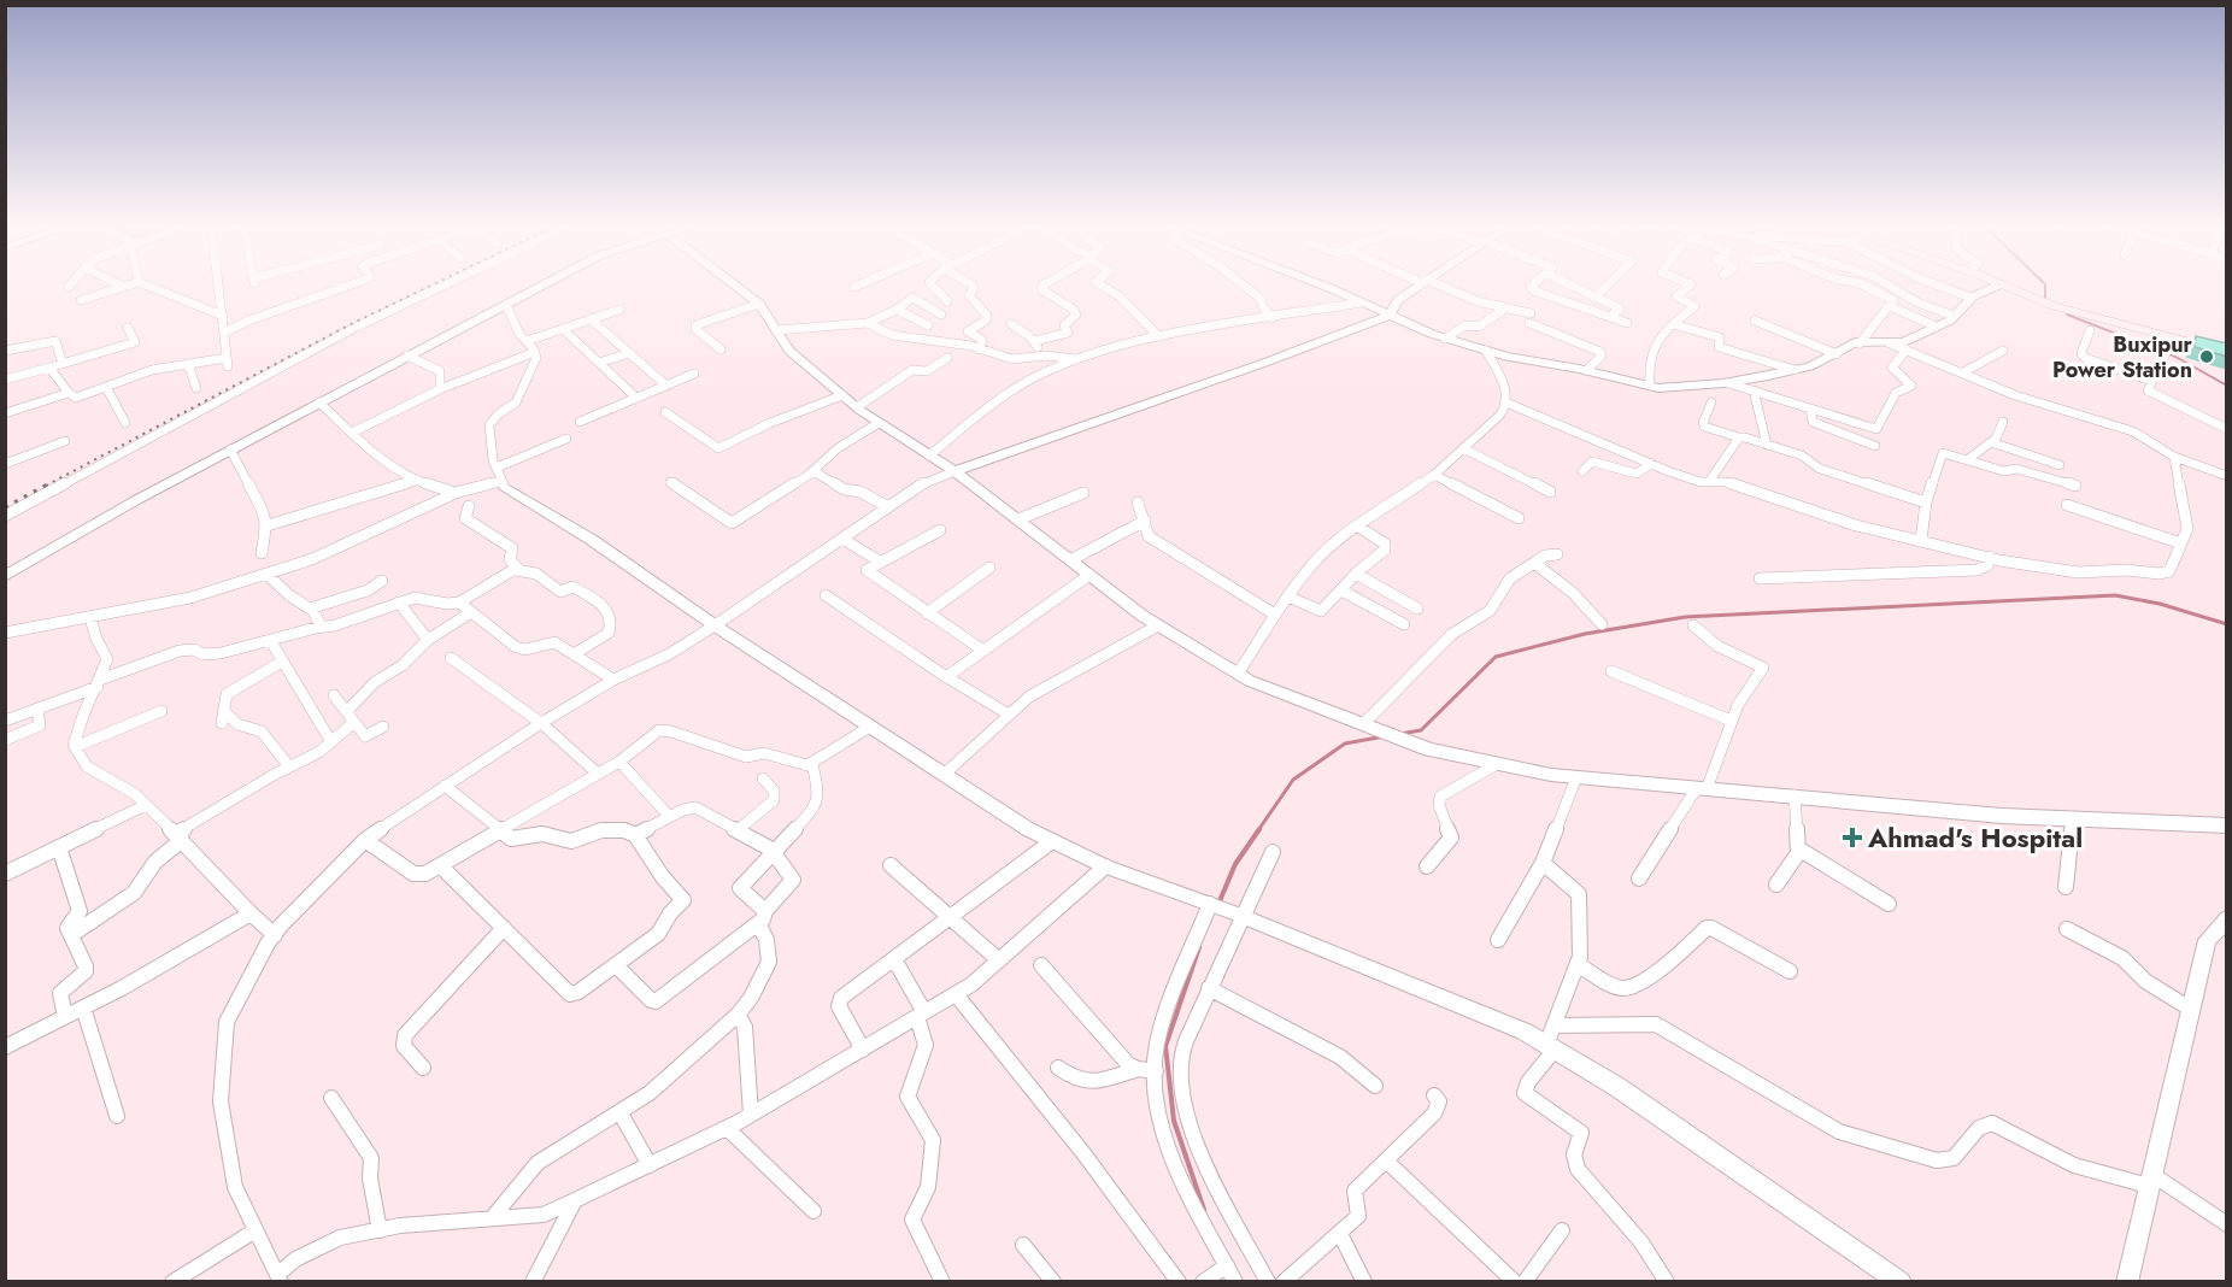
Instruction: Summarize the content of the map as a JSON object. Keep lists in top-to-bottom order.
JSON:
{
  "places": {
    "other": ["Buxipur Power Station"],
    "health": ["Ahmad's Hospital"]
  }
}
